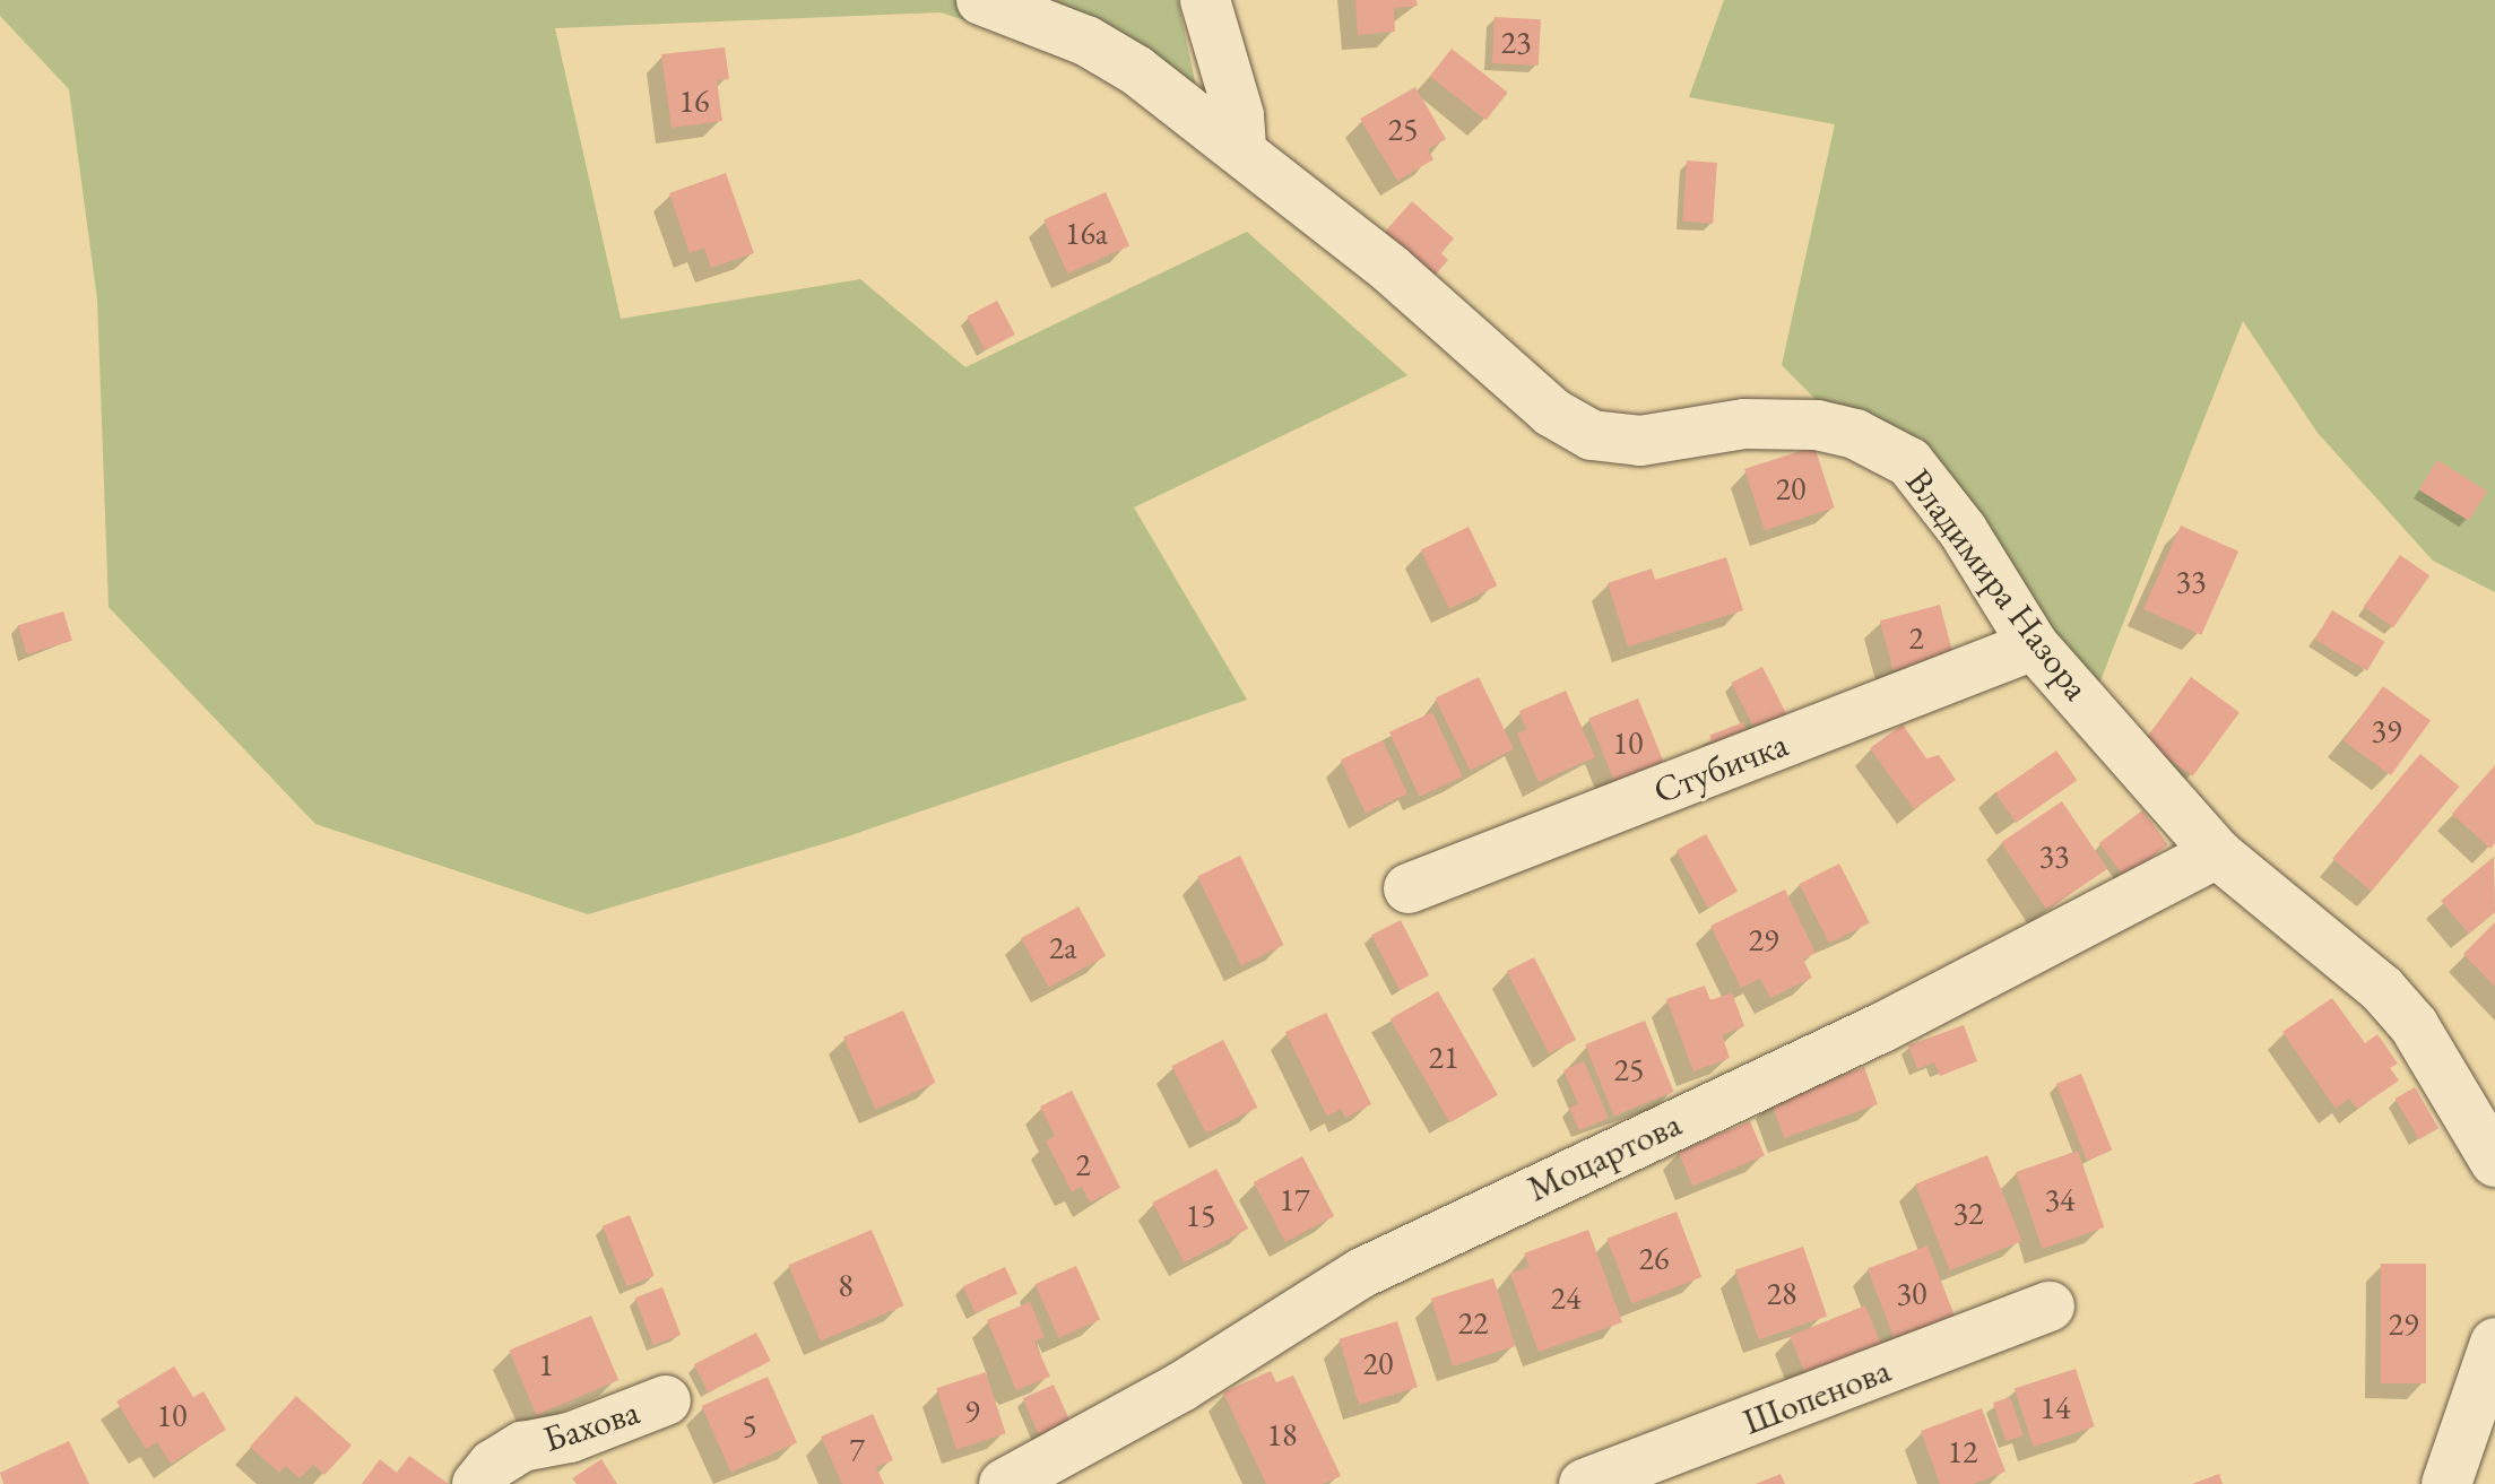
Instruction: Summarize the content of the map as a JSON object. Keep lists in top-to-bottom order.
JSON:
{
  "streets": {
    "street": [
      "Владимира Назора",
      "Стубичка",
      "Моцартова",
      "Шопенова",
      "Бахова"
    ]
  },
  "crossings": [
    ["Владимира Назора", "Стубичка"],
    ["Владимира Назора", "Моцартова"]
  ],
  "house_numbers": [
    "23",
    "16",
    "25",
    "16a",
    "20",
    "33",
    "2",
    "39",
    "10",
    "33",
    "29",
    "2a",
    "21",
    "25",
    "2",
    "17",
    "34",
    "32",
    "15",
    "26",
    "8",
    "28",
    "30",
    "24",
    "22",
    "29",
    "20",
    "1",
    "14",
    "9",
    "10",
    "5",
    "18",
    "7",
    "12"
  ]
}
